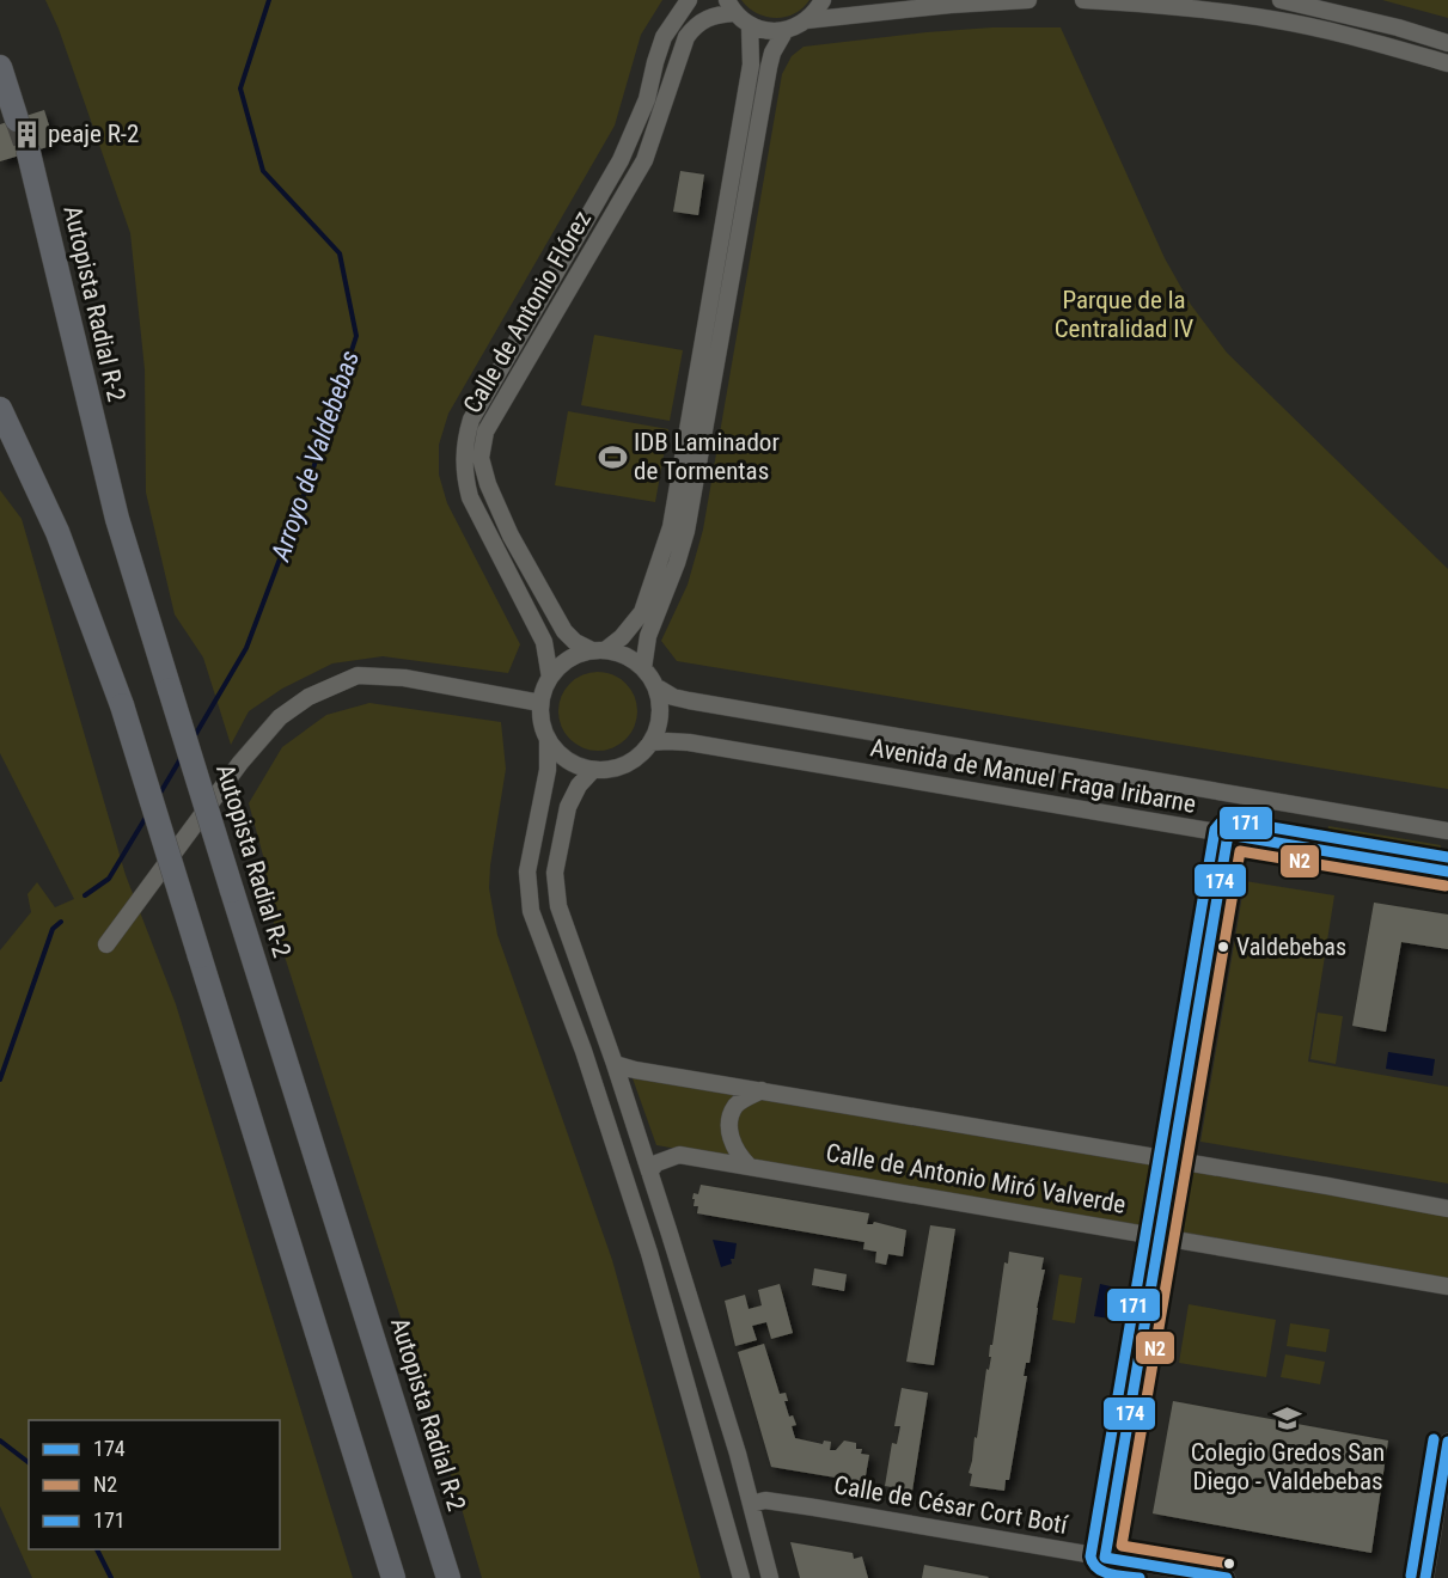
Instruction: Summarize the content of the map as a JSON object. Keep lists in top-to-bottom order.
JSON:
{
  "streets": {
    "highway": ["Autopista Radial R-2"],
    "street": [
      "Calle de Antonio Flórez",
      "Avenida de Manuel Fraga Iribarne",
      "Calle de Antonio Miró Valverde",
      "Calle de César Cort Botí"
    ]
  },
  "crossings": [
    ["Calle de Antonio Flórez", "Avenida de Manuel Fraga Iribarne"]
  ],
  "water": ["Arroyo de Valdebebas"],
  "parks": ["Parque de la Centralidad IV"],
  "places": {
    "building": ["peaje R-2"],
    "sports": ["IDB Laminador de Tormentas"],
    "other": ["Valdebebas"],
    "school or university": ["Colegio Gredos San Diego - Valdebebas"]
  },
  "lines": ["transit line 171", "transit line 174", "transit line N2"],
  "legend": ["174", "N2", "171"]
}
